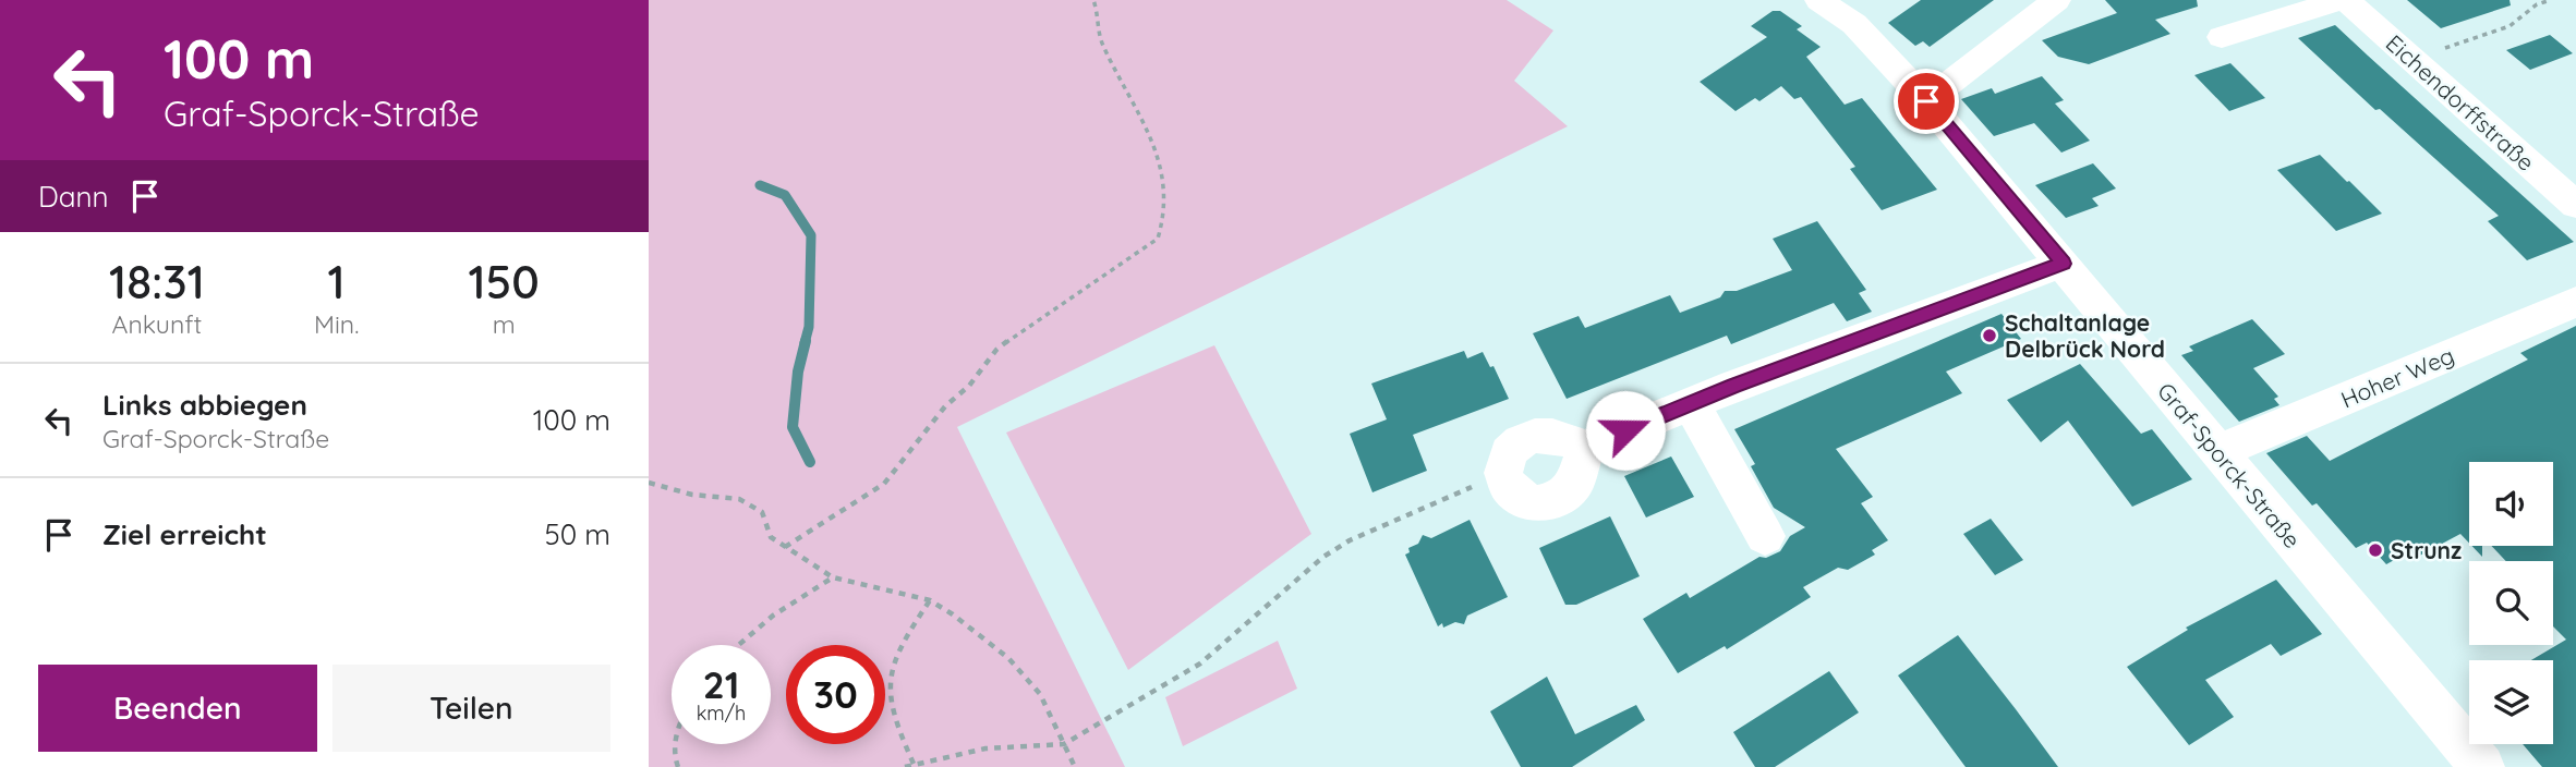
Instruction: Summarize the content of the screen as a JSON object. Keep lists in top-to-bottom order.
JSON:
{
  "streets": {
    "street": ["Eichendorffstraße", "Hoher Weg", "Graf-Sporck-Straße"]
  },
  "crossings": [
    ["Hoher Weg", "Graf-Sporck-Straße"]
  ],
  "places": ["Schaltanlage Delbrück Nord", "Strunz"],
  "page": {
    "turn": ["100 m", "Graf-Sporck-Straße"],
    "then": "Dann",
    "eta": [
      "18:31",
      "Ankunft",
      "1",
      "Min.",
      "150",
      "m"
    ],
    "list": [
      {
        "name": "Links abbiegen",
        "note": "Graf-Sporck-Straße",
        "value": "100 m"
      },
      {
        "name": "Ziel erreicht",
        "value": "50 m"
      }
    ],
    "speed": "21 km/h",
    "limit": "30",
    "buttons": ["Beenden", "Teilen"]
  }
}
